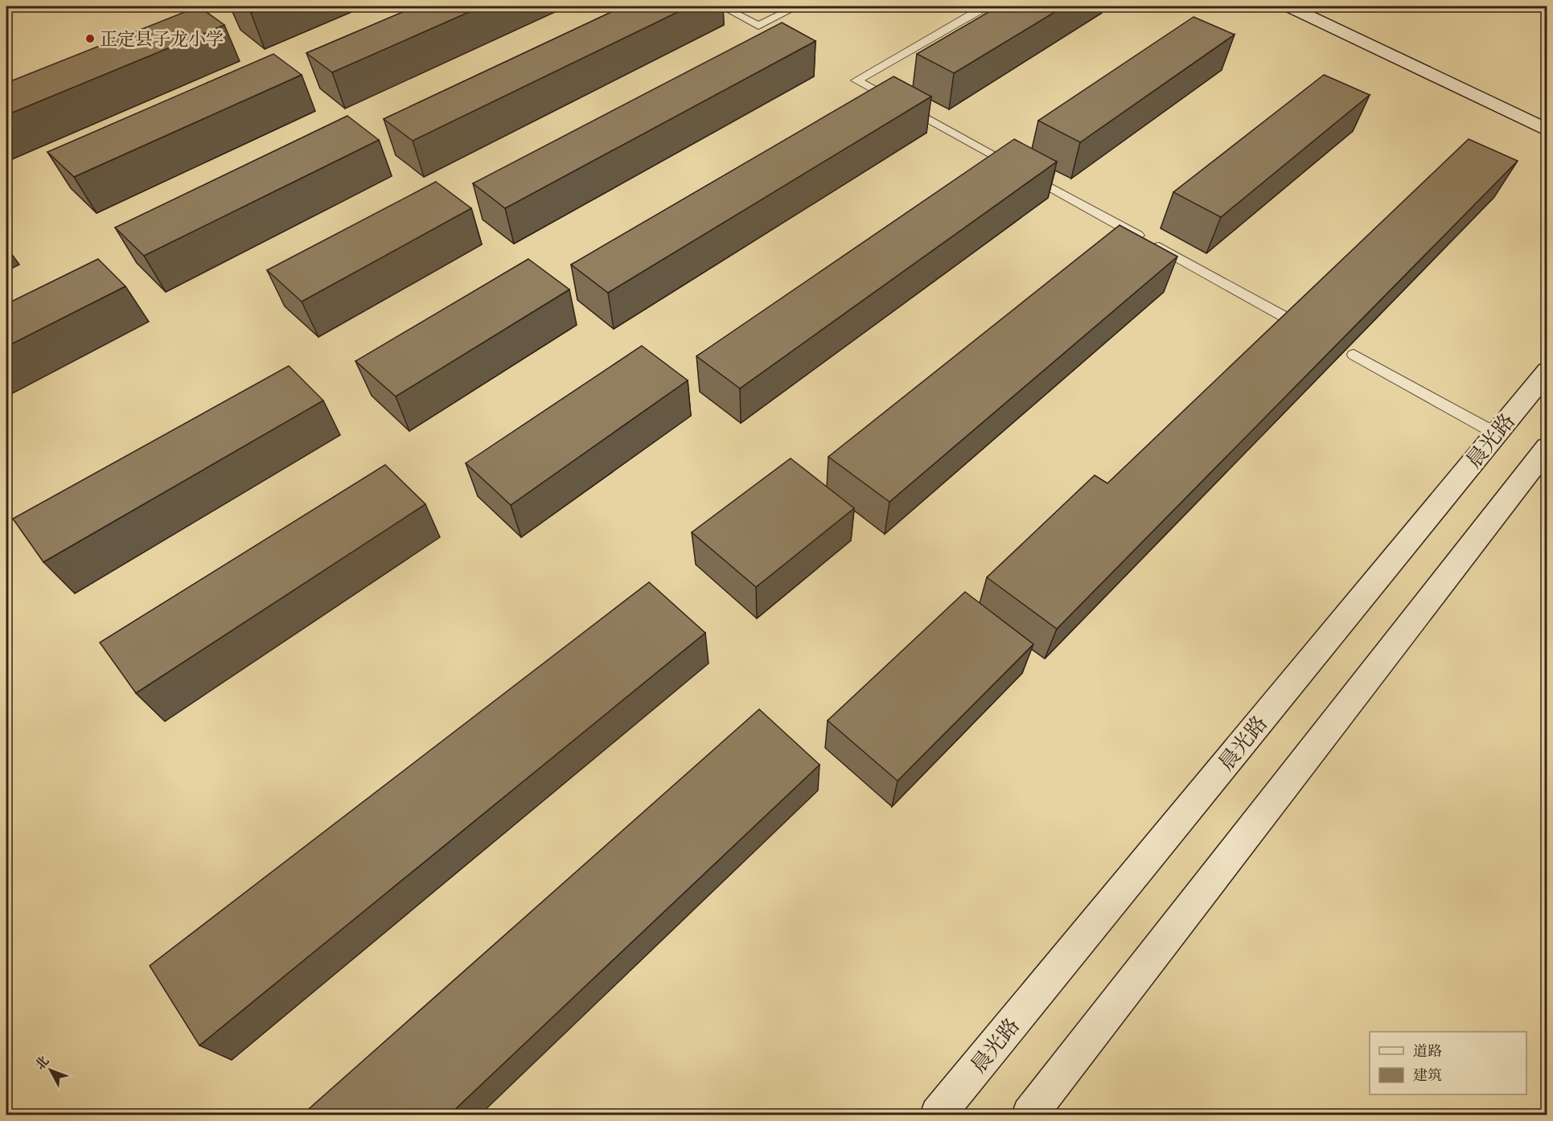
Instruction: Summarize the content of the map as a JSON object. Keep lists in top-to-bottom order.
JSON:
{
  "streets": {
    "main road": ["晨光路"]
  },
  "places": ["正定县子龙小学"],
  "legend": ["道路", "建筑"],
  "north": "top left"
}
